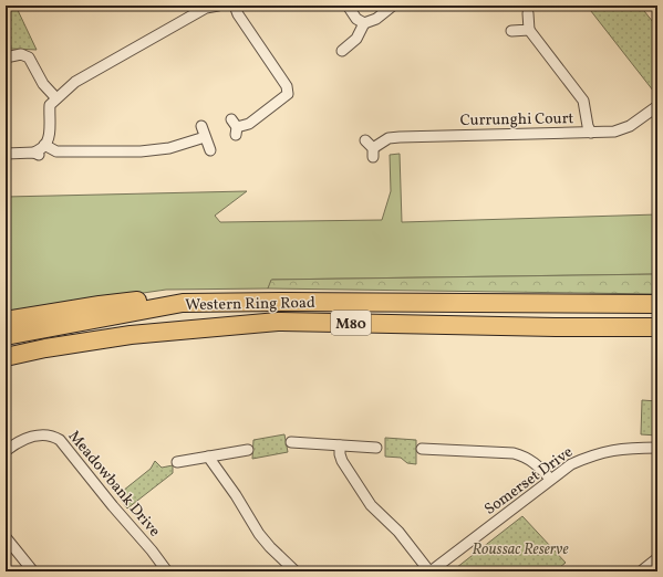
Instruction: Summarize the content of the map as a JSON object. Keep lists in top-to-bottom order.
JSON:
{
  "streets": {
    "highway": ["Western Ring Road", "M80"],
    "street": ["Currunghi Court", "Somerset Drive", "Meadowbank Drive"]
  },
  "parks": ["Roussac Reserve"]
}
